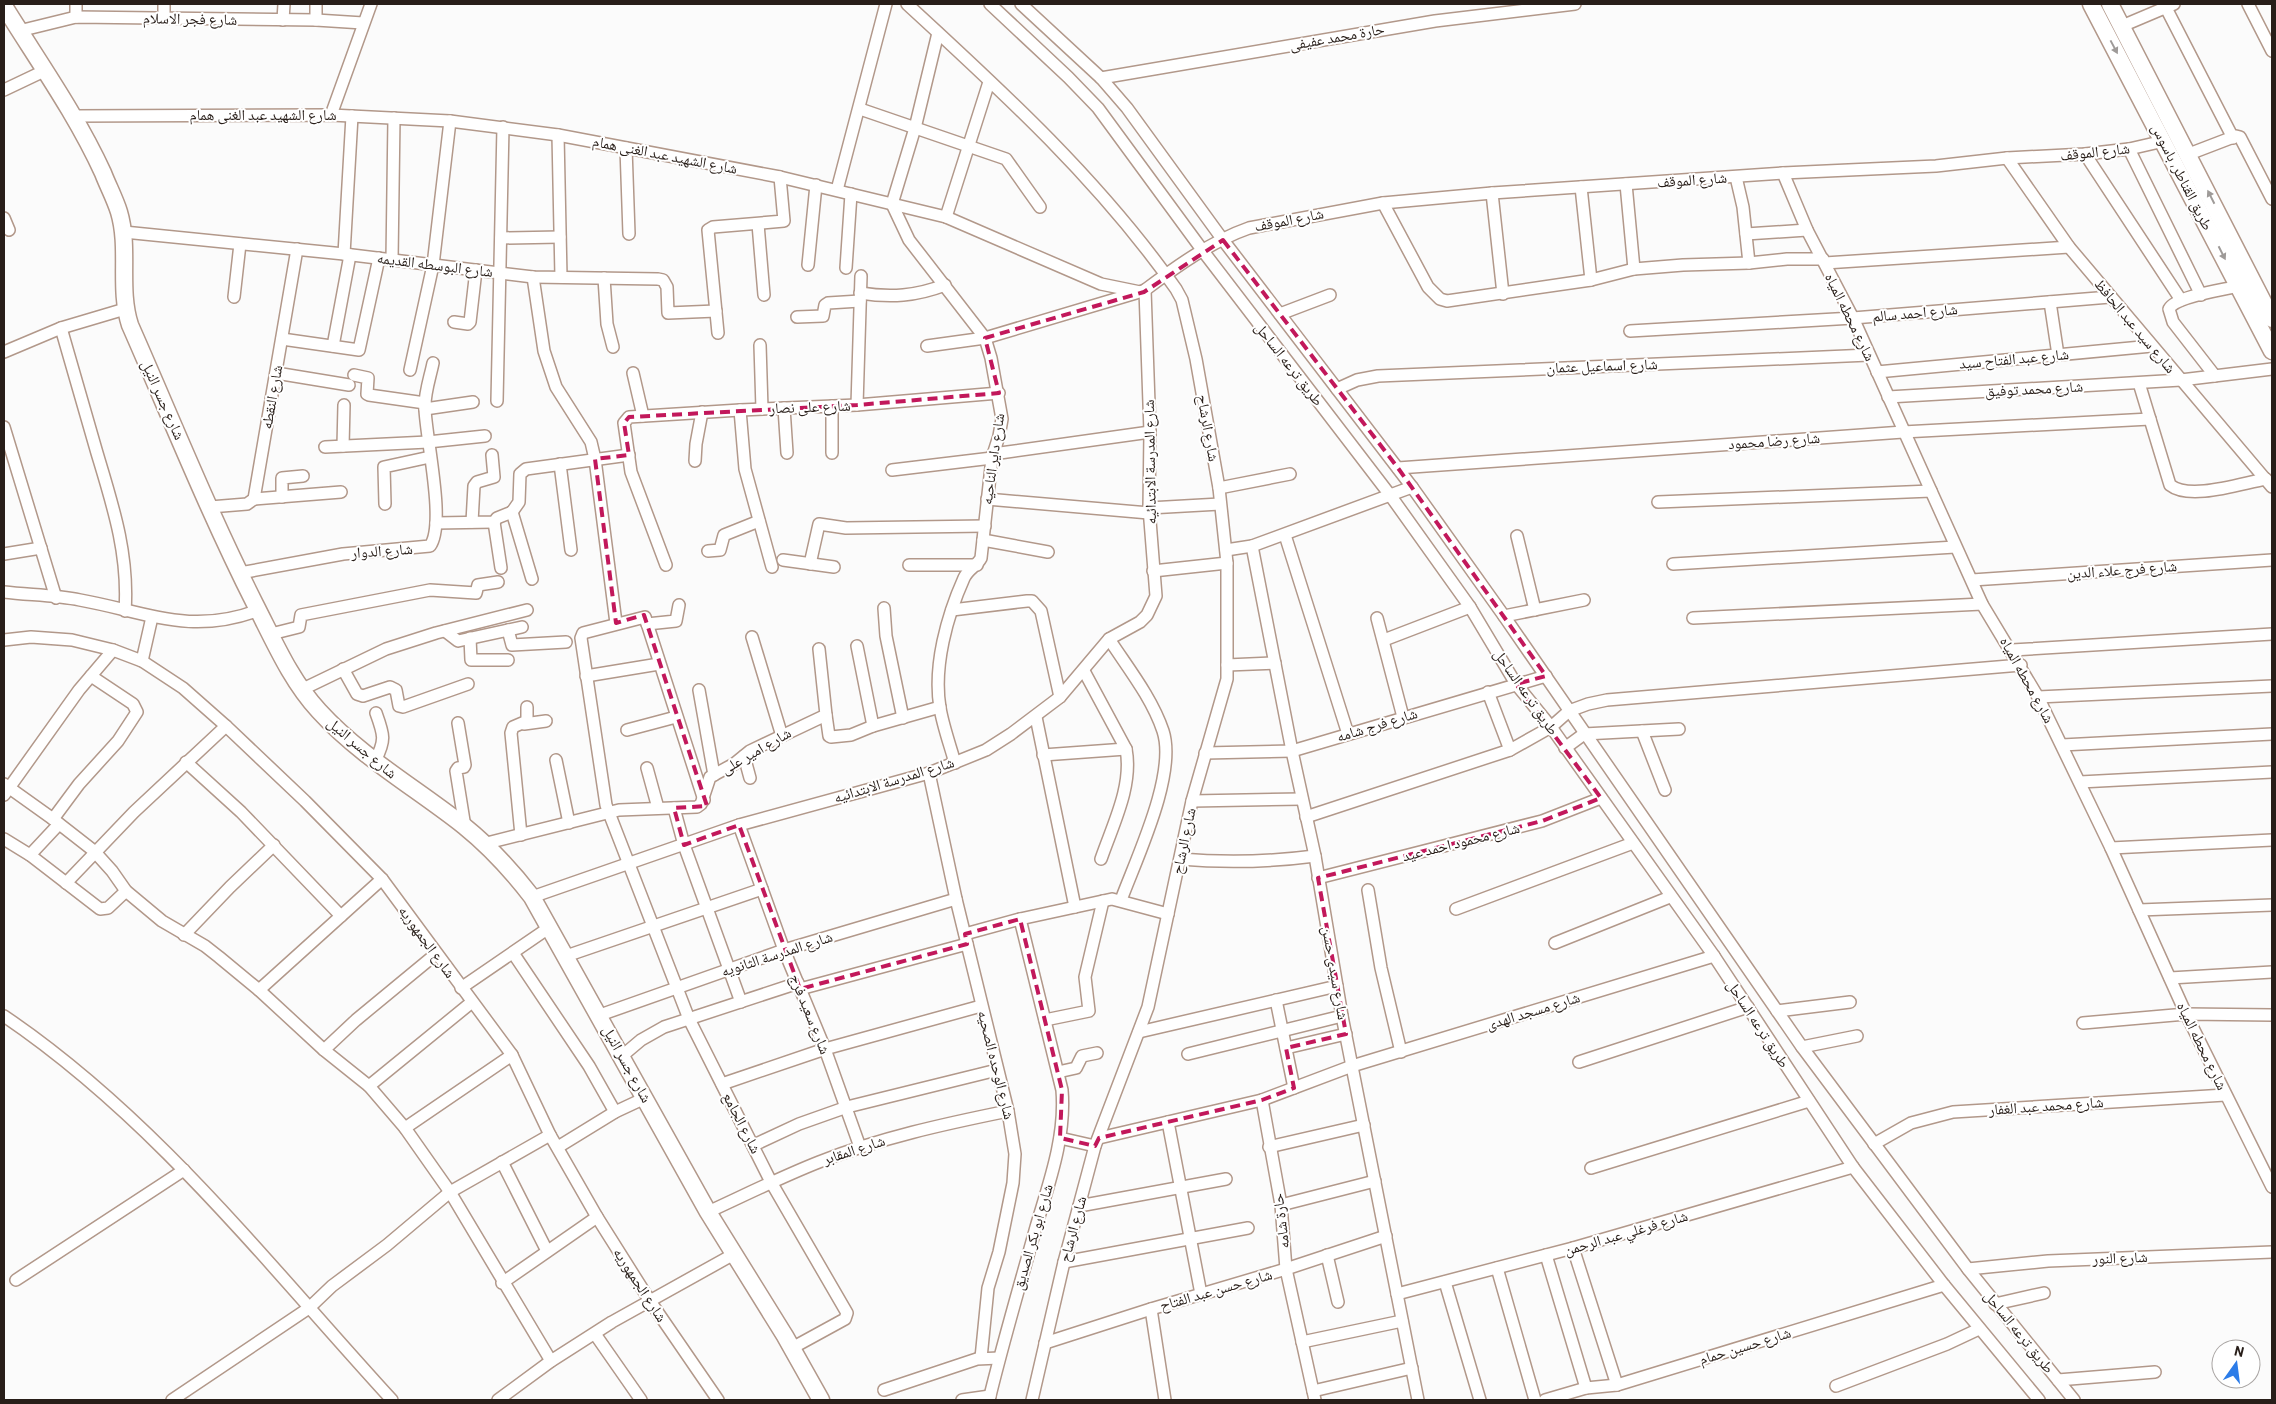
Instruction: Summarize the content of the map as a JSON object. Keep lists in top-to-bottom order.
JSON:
{
  "streets": {
    "street": [
      "شارع فجر الاسلام",
      "حارة محمد عفيفى",
      "شارع الشهيد عبد الغنى همام",
      "شارع الموقف",
      "طريق القناطر, باسوس",
      "شارع البوسطه القديمه",
      "شارع احمد سالم",
      "شارع محطه المياه",
      "شارع سيد عبد الحافظ",
      "شارع عبد الفتاح سيد",
      "طريق ترعه الساحل",
      "شارع اسماعيل عثمان",
      "شارع محمد توفيق",
      "شارع النقطه",
      "شارع جسر النيل",
      "شارع على نصار",
      "شارع الرشاح",
      "شارع رضا محمود",
      "شارع داير الناحيه",
      "شارع المدرسة الابتدائيه",
      "شارع الدوار",
      "شارع فرج علاء الدين",
      "شارع فرج شامه",
      "شارع امير على",
      "شارع محمود احمد عيد",
      "شارع الجمهوريه",
      "شارع المدرسة الثانويه",
      "شارع سيدى حسن",
      "شارع مسجد الهدى",
      "شارع سعيد فرج",
      "شارع الوحده الصحيه",
      "شارع محمد عبد الغفار",
      "شارع الجامع",
      "شارع المقابر",
      "حارة شامه",
      "شارع فرغلي عبد الرحمن",
      "شارع ابو بكر الصديق",
      "شارع النور",
      "شارع حسن عبد الفتاح",
      "شارع حسين حمام"
    ]
  },
  "crossings": [
    ["شارع فجر الاسلام", "شارع جسر النيل"],
    ["حارة محمد عفيفى", "طريق ترعه الساحل"],
    ["شارع الشهيد عبد الغنى همام", "شارع جسر النيل"],
    ["شارع الشهيد عبد الغنى همام", "شارع داير الناحيه"],
    ["شارع الشهيد عبد الغنى همام", "شارع المدرسة الابتدائيه"],
    ["شارع الموقف", "طريق القناطر, باسوس"],
    ["شارع الموقف", "شارع محطه المياه"],
    ["شارع الموقف", "شارع سيد عبد الحافظ"],
    ["شارع الموقف", "طريق ترعه الساحل"],
    ["شارع البوسطه القديمه", "شارع النقطه"],
    ["شارع البوسطه القديمه", "شارع جسر النيل"],
    ["شارع احمد سالم", "شارع محطه المياه"],
    ["شارع احمد سالم", "شارع سيد عبد الحافظ"],
    ["شارع محطه المياه", "شارع عبد الفتاح سيد"],
    ["شارع محطه المياه", "شارع اسماعيل عثمان"],
    ["شارع محطه المياه", "شارع محمد توفيق"],
    ["شارع محطه المياه", "شارع رضا محمود"],
    ["شارع محطه المياه", "شارع فرج علاء الدين"],
    ["شارع محطه المياه", "شارع محمد عبد الغفار"],
    ["شارع سيد عبد الحافظ", "شارع عبد الفتاح سيد"],
    ["شارع سيد عبد الحافظ", "شارع محمد توفيق"],
    ["طريق ترعه الساحل", "شارع اسماعيل عثمان"],
    ["طريق ترعه الساحل", "شارع رضا محمود"],
    ["طريق ترعه الساحل", "شارع فرج شامه"],
    ["طريق ترعه الساحل", "شارع محمود احمد عيد"],
    ["طريق ترعه الساحل", "شارع مسجد الهدى"],
    ["طريق ترعه الساحل", "شارع محمد عبد الغفار"],
    ["طريق ترعه الساحل", "شارع فرغلي عبد الرحمن"],
    ["طريق ترعه الساحل", "شارع النور"],
    ["طريق ترعه الساحل", "شارع حسين حمام"],
    ["شارع جسر النيل", "شارع المدرسة الابتدائيه"],
    ["شارع جسر النيل", "شارع الدوار"],
    ["شارع جسر النيل", "شارع المدرسة الثانويه"],
    ["شارع جسر النيل", "شارع الجامع"],
    ["شارع جسر النيل", "شارع المقابر"],
    ["شارع على نصار", "شارع داير الناحيه"],
    ["شارع الرشاح", "شارع فرج شامه"],
    ["شارع الرشاح", "شارع مسجد الهدى"],
    ["شارع الرشاح", "شارع حسن عبد الفتاح"],
    ["شارع داير الناحيه", "شارع المدرسة الابتدائيه"],
    ["شارع المدرسة الابتدائيه", "شارع سعيد فرج"],
    ["شارع المدرسة الابتدائيه", "شارع الوحده الصحيه"],
    ["شارع المدرسة الابتدائيه", "شارع الجامع"],
    ["شارع فرج شامه", "شارع سيدى حسن"],
    ["شارع محمود احمد عيد", "شارع سيدى حسن"],
    ["شارع المدرسة الثانويه", "شارع سعيد فرج"],
    ["شارع المدرسة الثانويه", "شارع الوحده الصحيه"],
    ["شارع المدرسة الثانويه", "شارع الجامع"],
    ["شارع سيدى حسن", "شارع مسجد الهدى"],
    ["شارع سيدى حسن", "شارع فرغلي عبد الرحمن"],
    ["شارع سيدى حسن", "شارع حسن عبد الفتاح"],
    ["شارع مسجد الهدى", "حارة شامه"],
    ["شارع سعيد فرج", "شارع المقابر"],
    ["شارع الوحده الصحيه", "شارع المقابر"],
    ["شارع الجامع", "شارع المقابر"],
    ["حارة شامه", "شارع حسن عبد الفتاح"]
  ],
  "north": "top"
}
